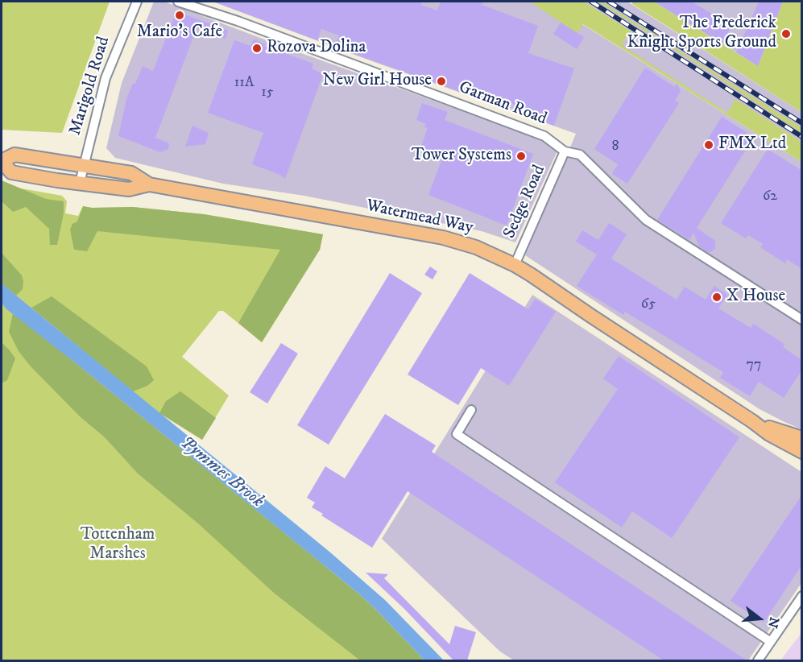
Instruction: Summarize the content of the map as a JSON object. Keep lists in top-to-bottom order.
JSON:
{
  "streets": {
    "main road": ["Watermead Way"],
    "street": ["Marigold Road", "Garman Road", "Sedge Road"]
  },
  "crossings": [
    ["Marigold Road", "Watermead Way"],
    ["Garman Road", "Sedge Road"],
    ["Sedge Road", "Watermead Way"]
  ],
  "water": ["Pymmes Brook"],
  "parks": ["Tottenham Marshes"],
  "places": [
    "Mario's Cafe",
    "The Frederick Knight Sports Ground",
    "Rozova Dolina",
    "New Girl House",
    "FMX Ltd",
    "Tower Systems",
    "X House"
  ],
  "house_numbers": [
    "11A",
    "15",
    "8",
    "62",
    "65",
    "77"
  ],
  "north": "right"
}
